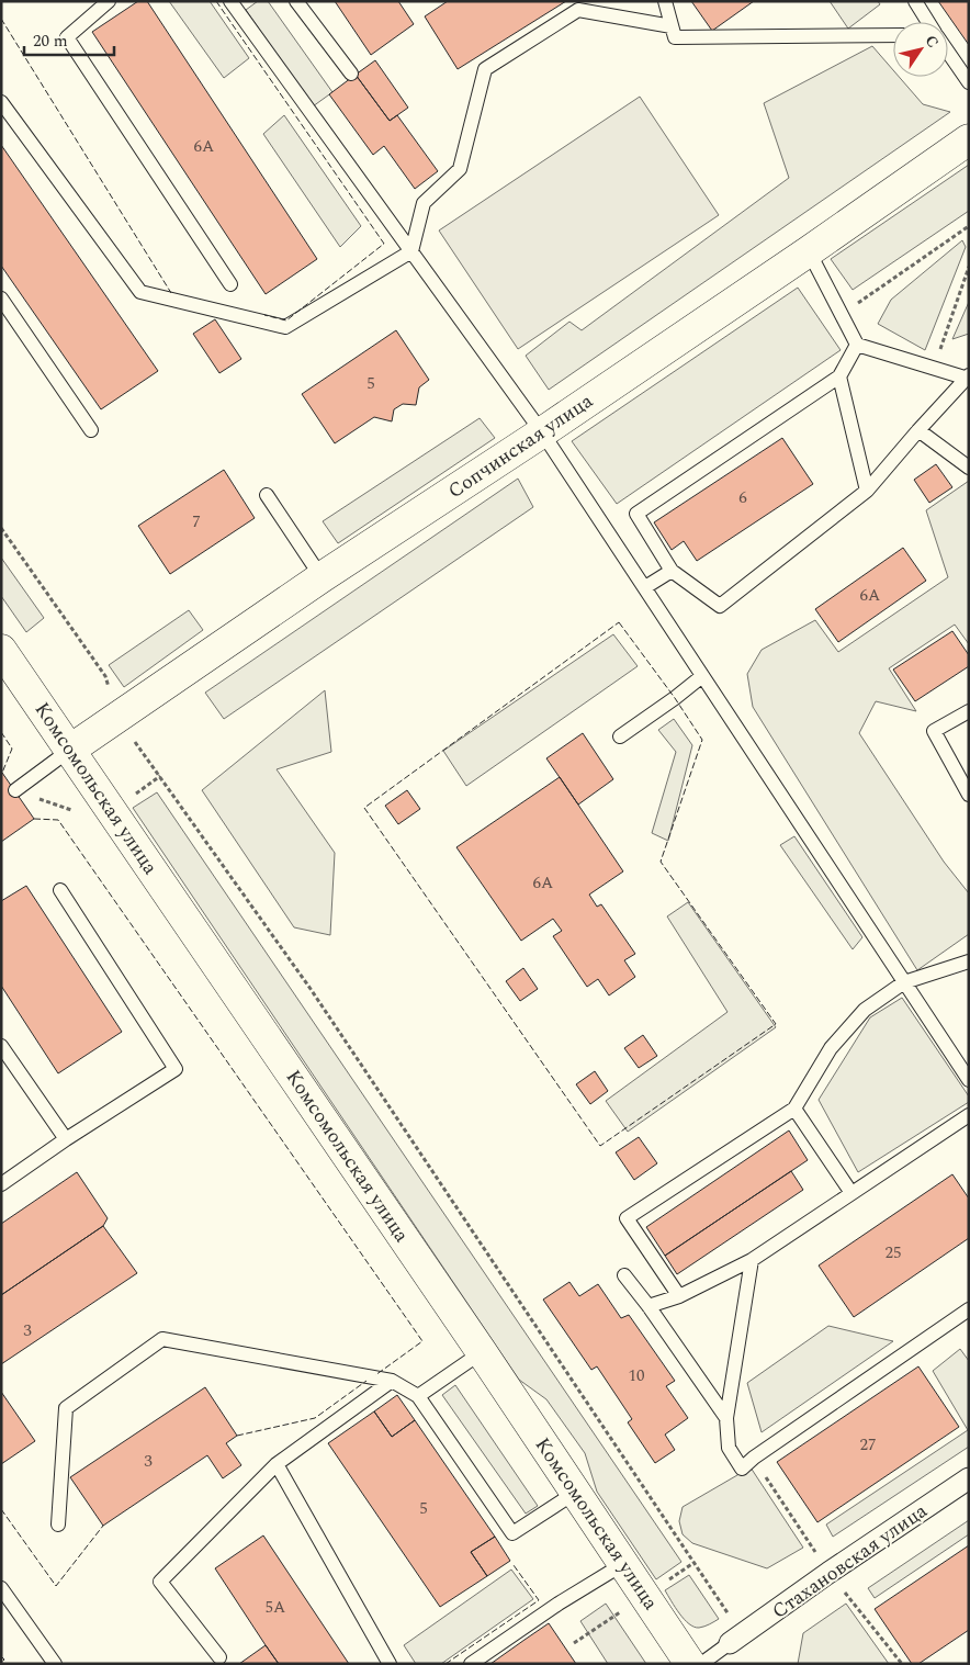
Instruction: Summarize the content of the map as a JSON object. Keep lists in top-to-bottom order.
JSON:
{
  "streets": {
    "main road": ["Сопчинская улица", "Комсомольская улица"],
    "street": ["Стахановская улица"]
  },
  "crossings": [
    ["Сопчинская улица", "Комсомольская улица"]
  ],
  "house_numbers": [
    "6А",
    "5",
    "6",
    "7",
    "6А",
    "6А",
    "25",
    "3",
    "10",
    "27",
    "3",
    "5",
    "5А"
  ],
  "scale_bar": "20 m",
  "north": "top right"
}
